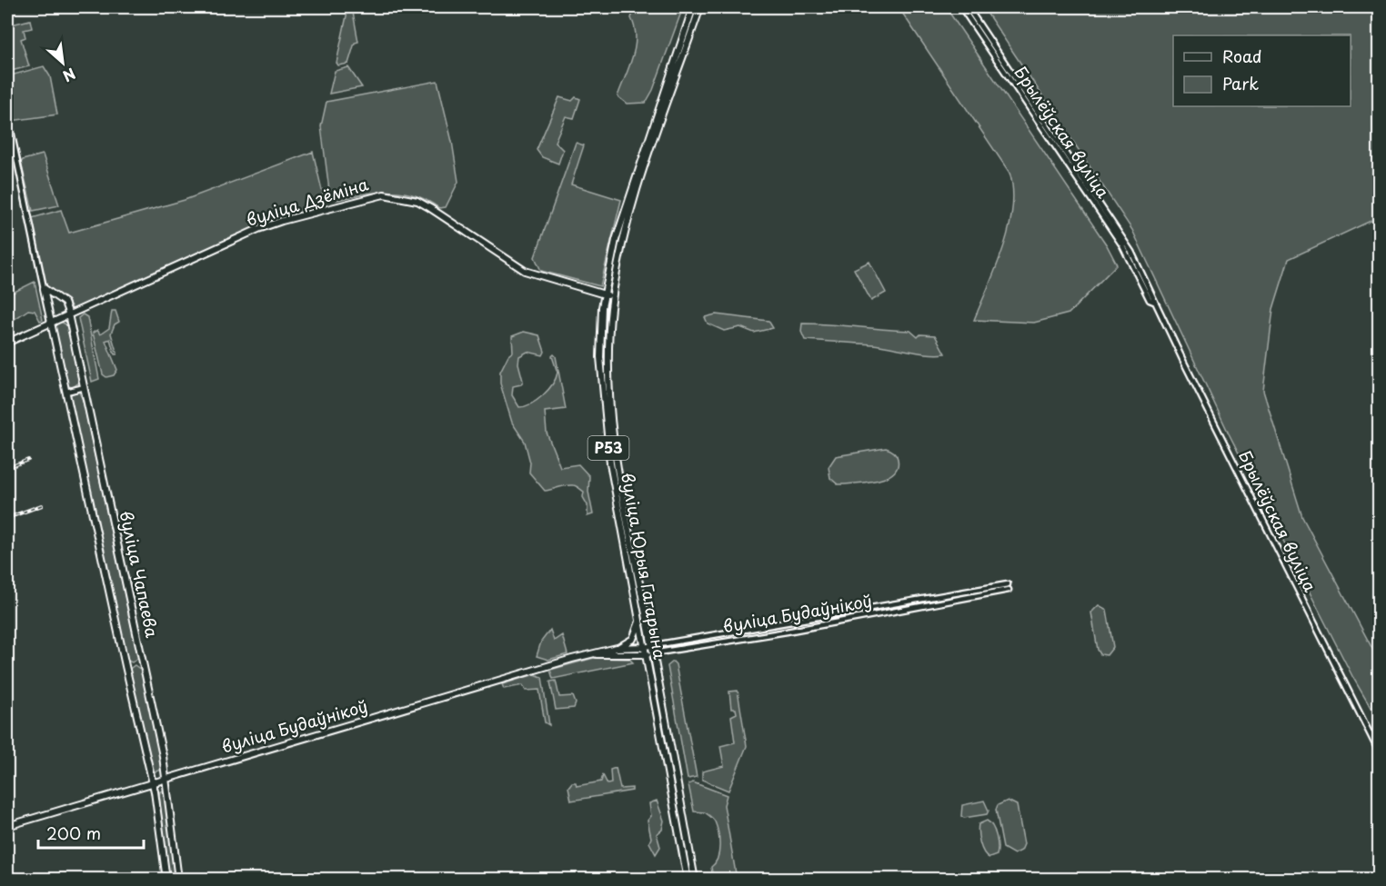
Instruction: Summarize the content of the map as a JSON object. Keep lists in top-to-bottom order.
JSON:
{
  "streets": {
    "main road": [
      "вуліца Дзёміна",
      "Р53",
      "вуліца Юрыя Гагарына",
      "вуліца Чапаева",
      "вуліца Будаўнікоў"
    ],
    "street": ["Брылёўская вуліца"]
  },
  "crossings": [
    ["вуліца Дзёміна", "вуліца Юрыя Гагарына"],
    ["вуліца Дзёміна", "вуліца Чапаева"],
    ["вуліца Юрыя Гагарына", "вуліца Будаўнікоў"],
    ["вуліца Чапаева", "вуліца Будаўнікоў"]
  ],
  "legend": ["Road", "Park"],
  "scale_bar": "200 m",
  "north": "bottom right"
}
